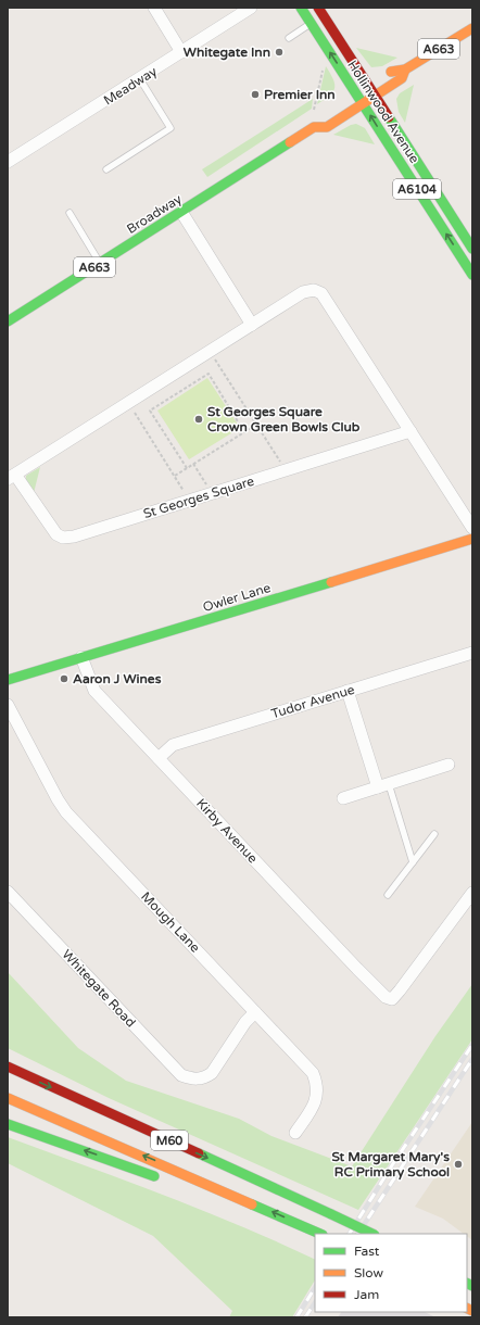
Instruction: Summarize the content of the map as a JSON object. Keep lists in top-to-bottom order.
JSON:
{
  "streets": {
    "main road": [
      "A663",
      "Hollinwood Avenue",
      "A6104",
      "Broadway",
      "Owler Lane",
      "M60"
    ],
    "street": [
      "Meadway",
      "St Georges Square",
      "Tudor Avenue",
      "Kirby Avenue",
      "Mough Lane",
      "Whitegate Road"
    ]
  },
  "crossings": [
    ["Hollinwood Avenue", "Broadway"],
    ["Owler Lane", "Kirby Avenue"],
    ["Tudor Avenue", "Kirby Avenue"],
    ["Mough Lane", "Whitegate Road"]
  ],
  "places": [
    "Whitegate Inn",
    "Premier Inn",
    "St Georges Square Crown Green Bowls Club",
    "Aaron J Wines",
    "St Margaret Mary's RC Primary School"
  ],
  "legend": ["Fast", "Slow", "Jam"]
}
